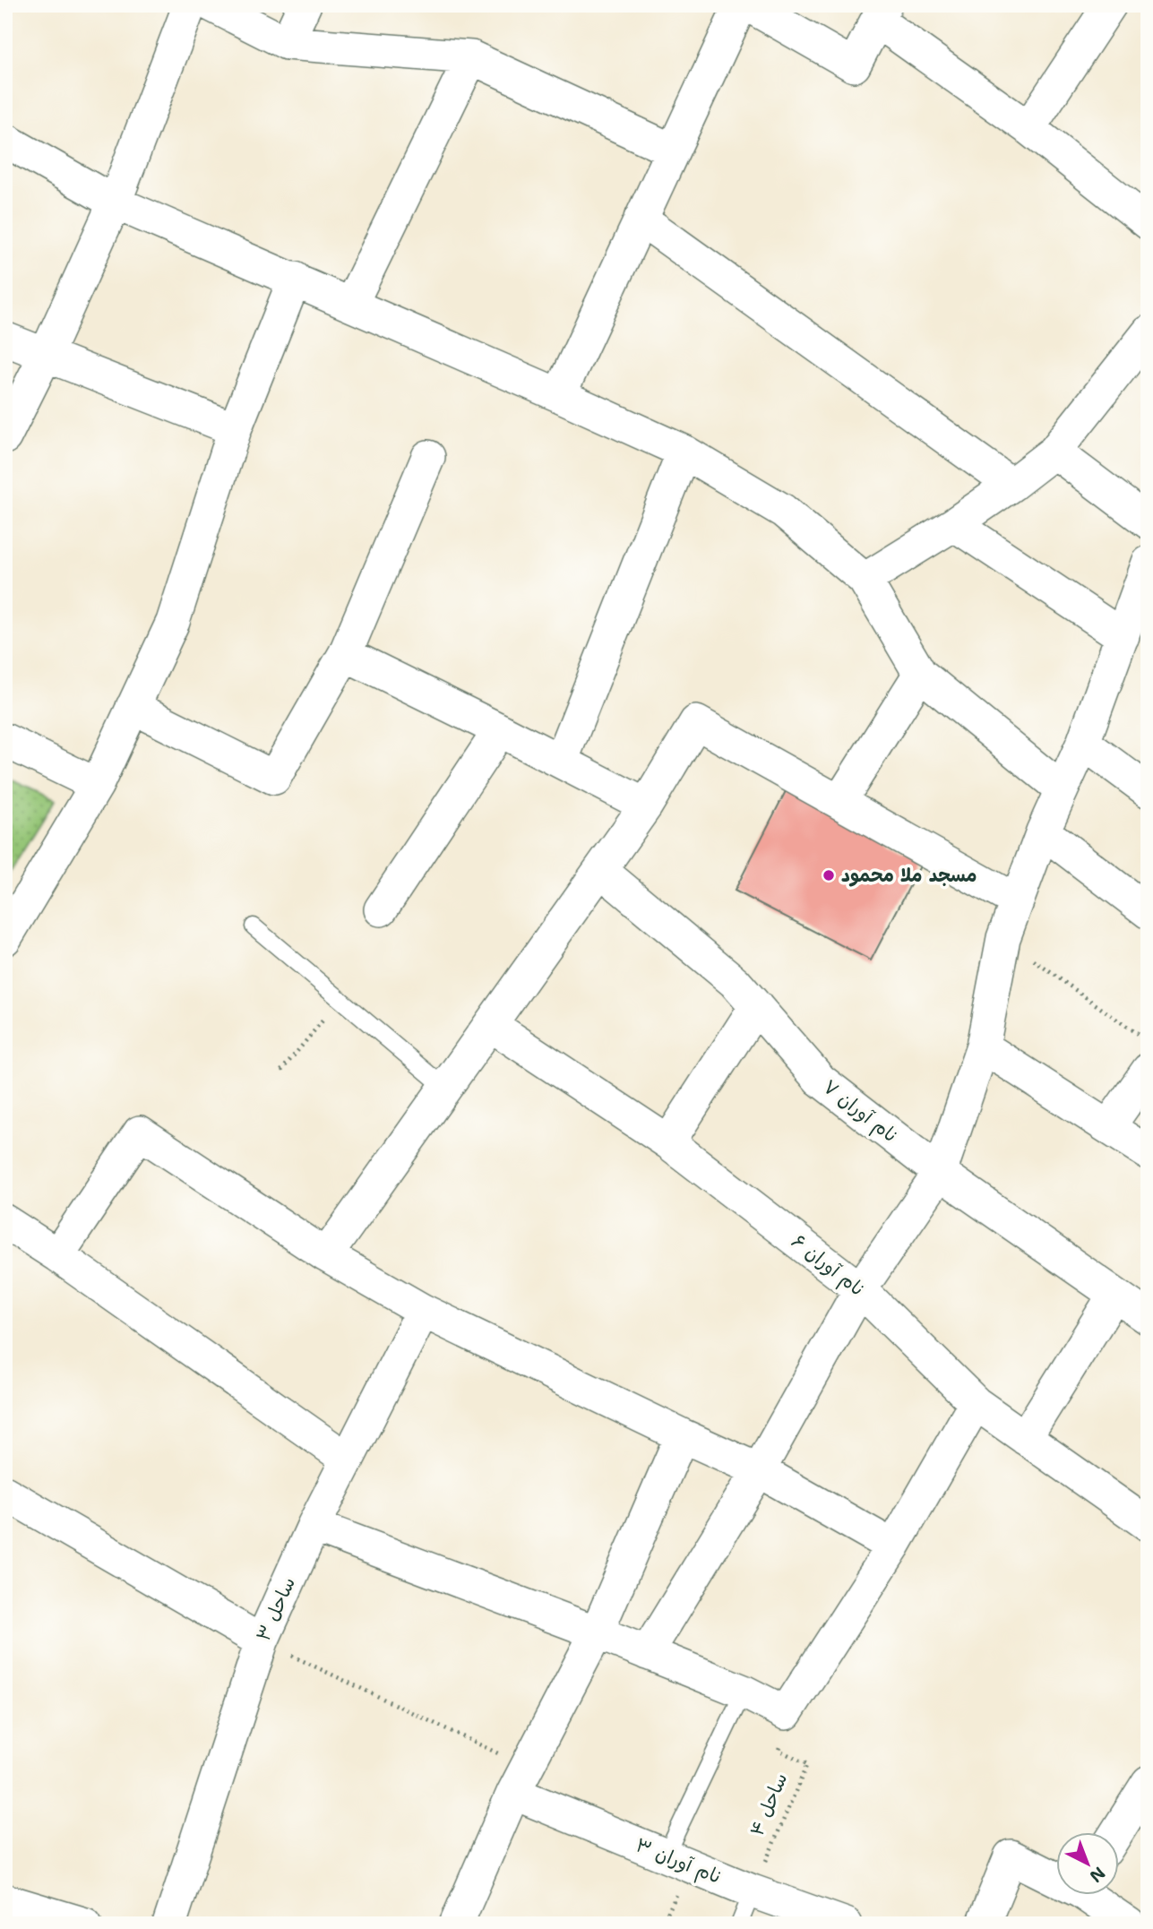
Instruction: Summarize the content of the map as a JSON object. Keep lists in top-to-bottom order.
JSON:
{
  "streets": {
    "street": [
      "نام آوران ۷",
      "نام آوران ۶",
      "ساحل ۳",
      "نام آوران ۳"
    ],
    "path": ["ساحل ۴"]
  },
  "crossings": [
    ["ساحل ۴", "نام آوران ۳"]
  ],
  "places": ["مسجد ملا محمود"],
  "north": "bottom right"
}
